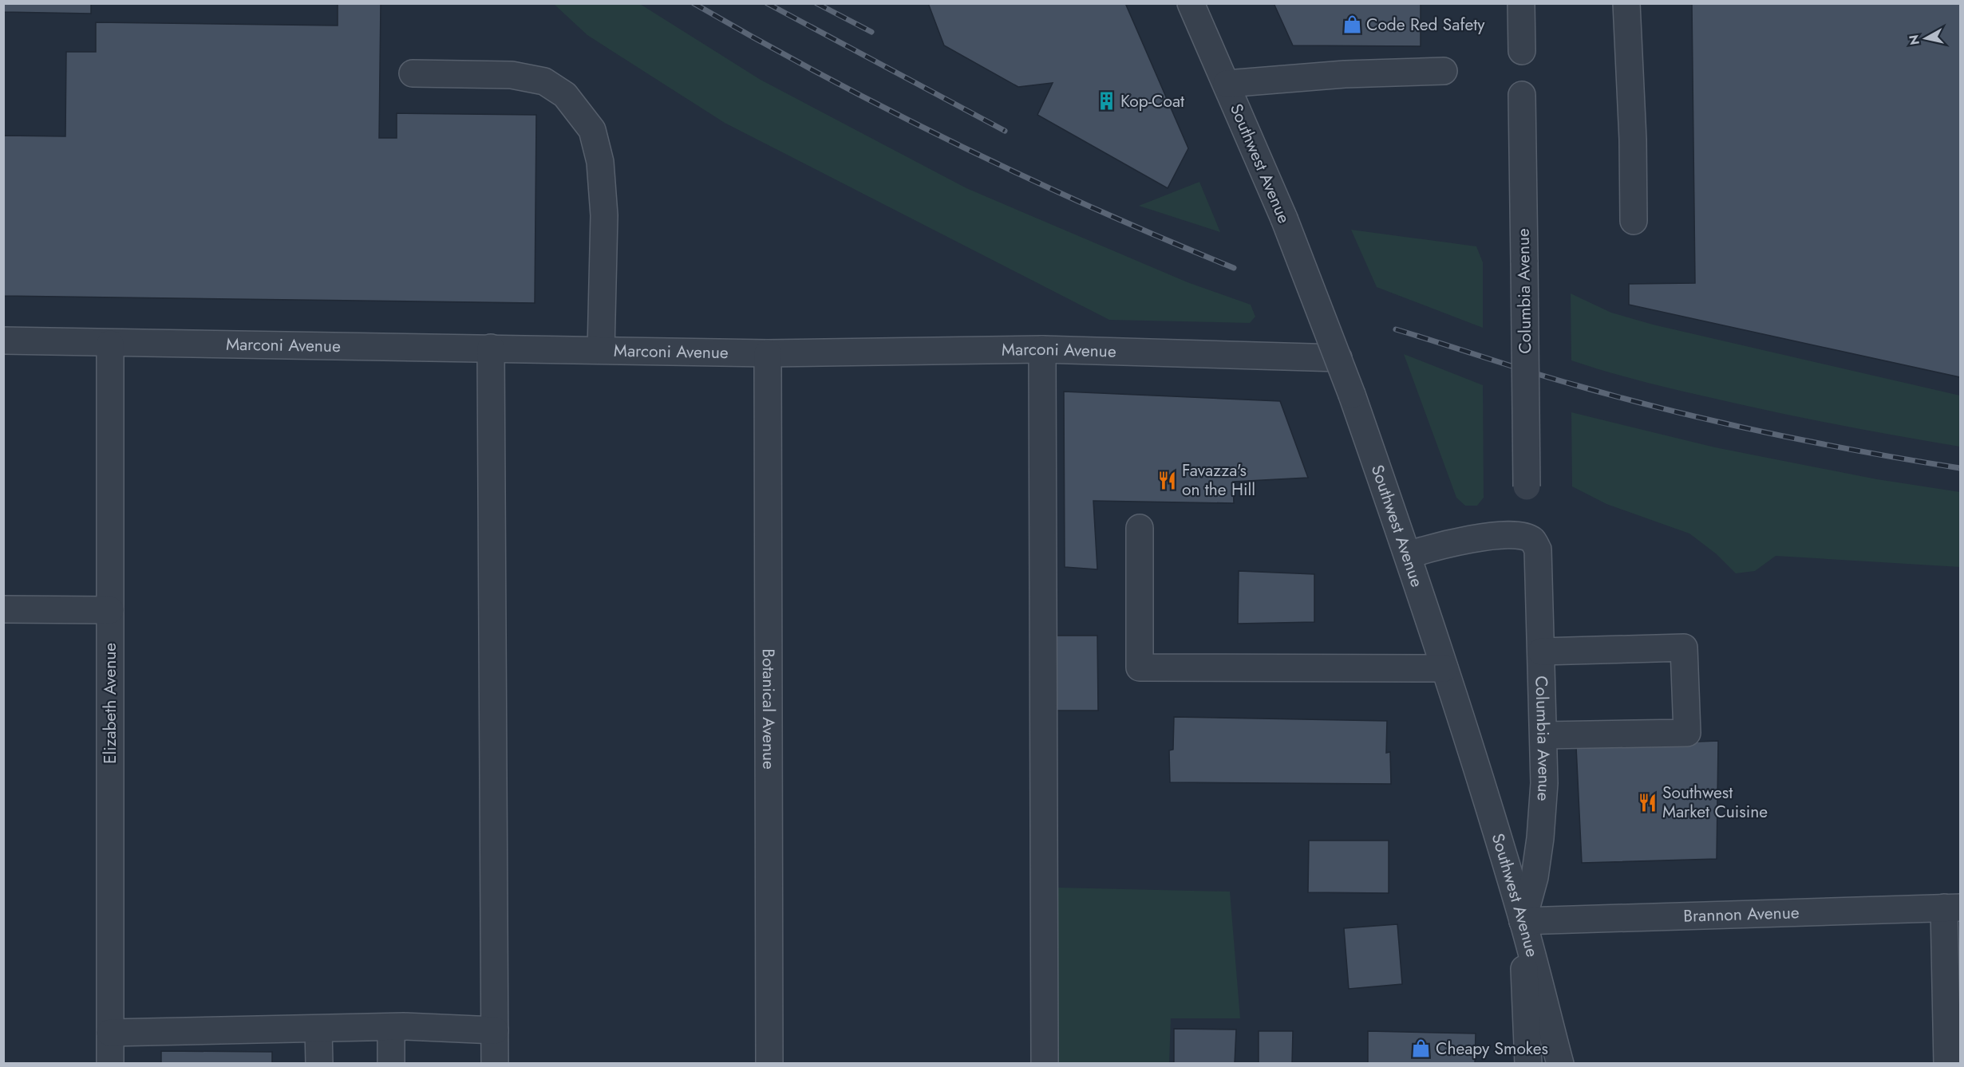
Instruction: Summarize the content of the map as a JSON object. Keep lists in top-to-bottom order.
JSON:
{
  "streets": {
    "street": [
      "Southwest Avenue",
      "Columbia Avenue",
      "Marconi Avenue",
      "Elizabeth Avenue",
      "Botanical Avenue",
      "Brannon Avenue"
    ]
  },
  "crossings": [
    ["Southwest Avenue", "Columbia Avenue"],
    ["Southwest Avenue", "Marconi Avenue"],
    ["Southwest Avenue", "Brannon Avenue"],
    ["Columbia Avenue", "Brannon Avenue"],
    ["Marconi Avenue", "Elizabeth Avenue"],
    ["Marconi Avenue", "Botanical Avenue"]
  ],
  "places": {
    "shop": ["Code Red Safety", "Cheapy Smokes"],
    "building": ["Kop-Coat"],
    "restaurant": ["Favazza's on the Hill", "Southwest Market Cuisine"]
  },
  "north": "left"
}
